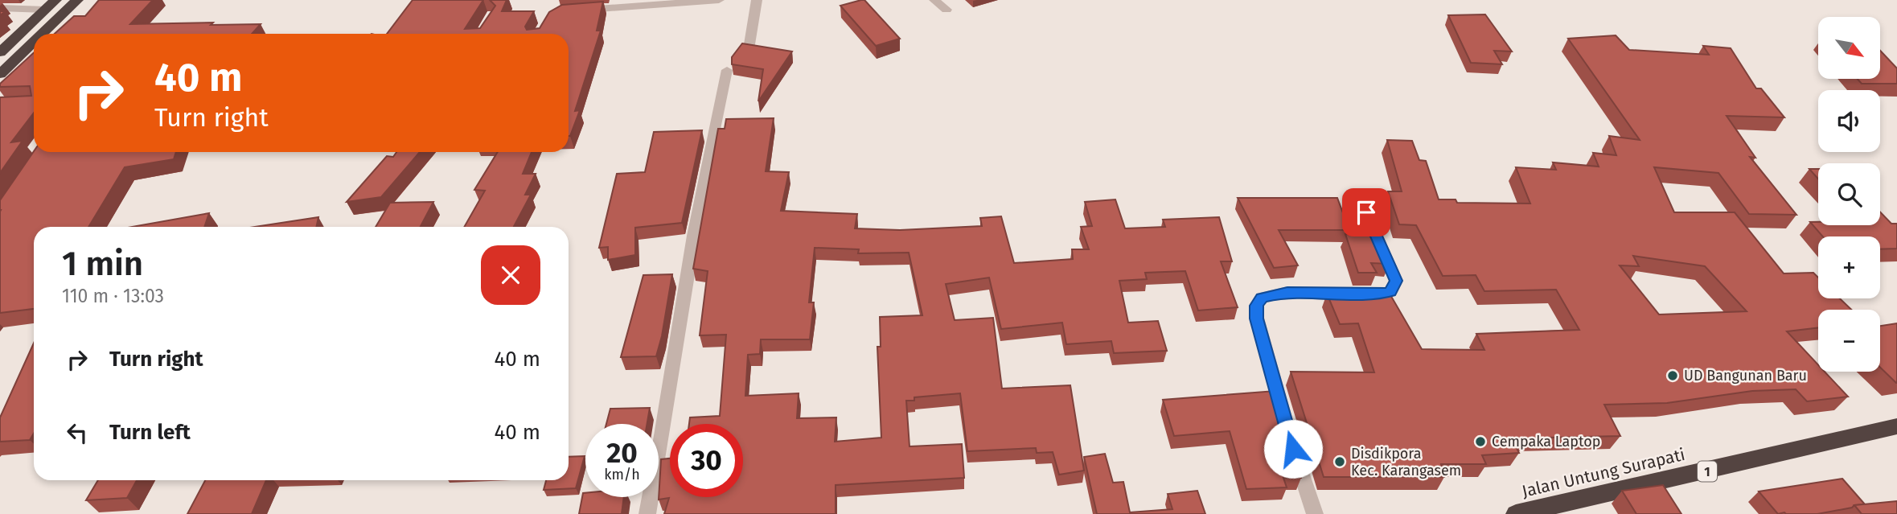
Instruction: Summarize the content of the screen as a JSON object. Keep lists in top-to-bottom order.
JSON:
{
  "streets": {
    "highway": ["1", "Jalan Untung Surapati"]
  },
  "places": ["UD Bangunan Baru", "Cempaka Laptop", "Disdikpora Kec. Karangasem"],
  "north": "bottom right",
  "page": {
    "map_buttons": ["+", "−"],
    "turn": ["40 m", "Turn right"],
    "heading": ["1 min", "110 m · 13:03"],
    "list": [
      {
        "name": "Turn right",
        "value": "40 m"
      },
      {
        "name": "Turn left",
        "value": "40 m"
      }
    ],
    "speed": "20 km/h",
    "limit": "30"
  }
}
